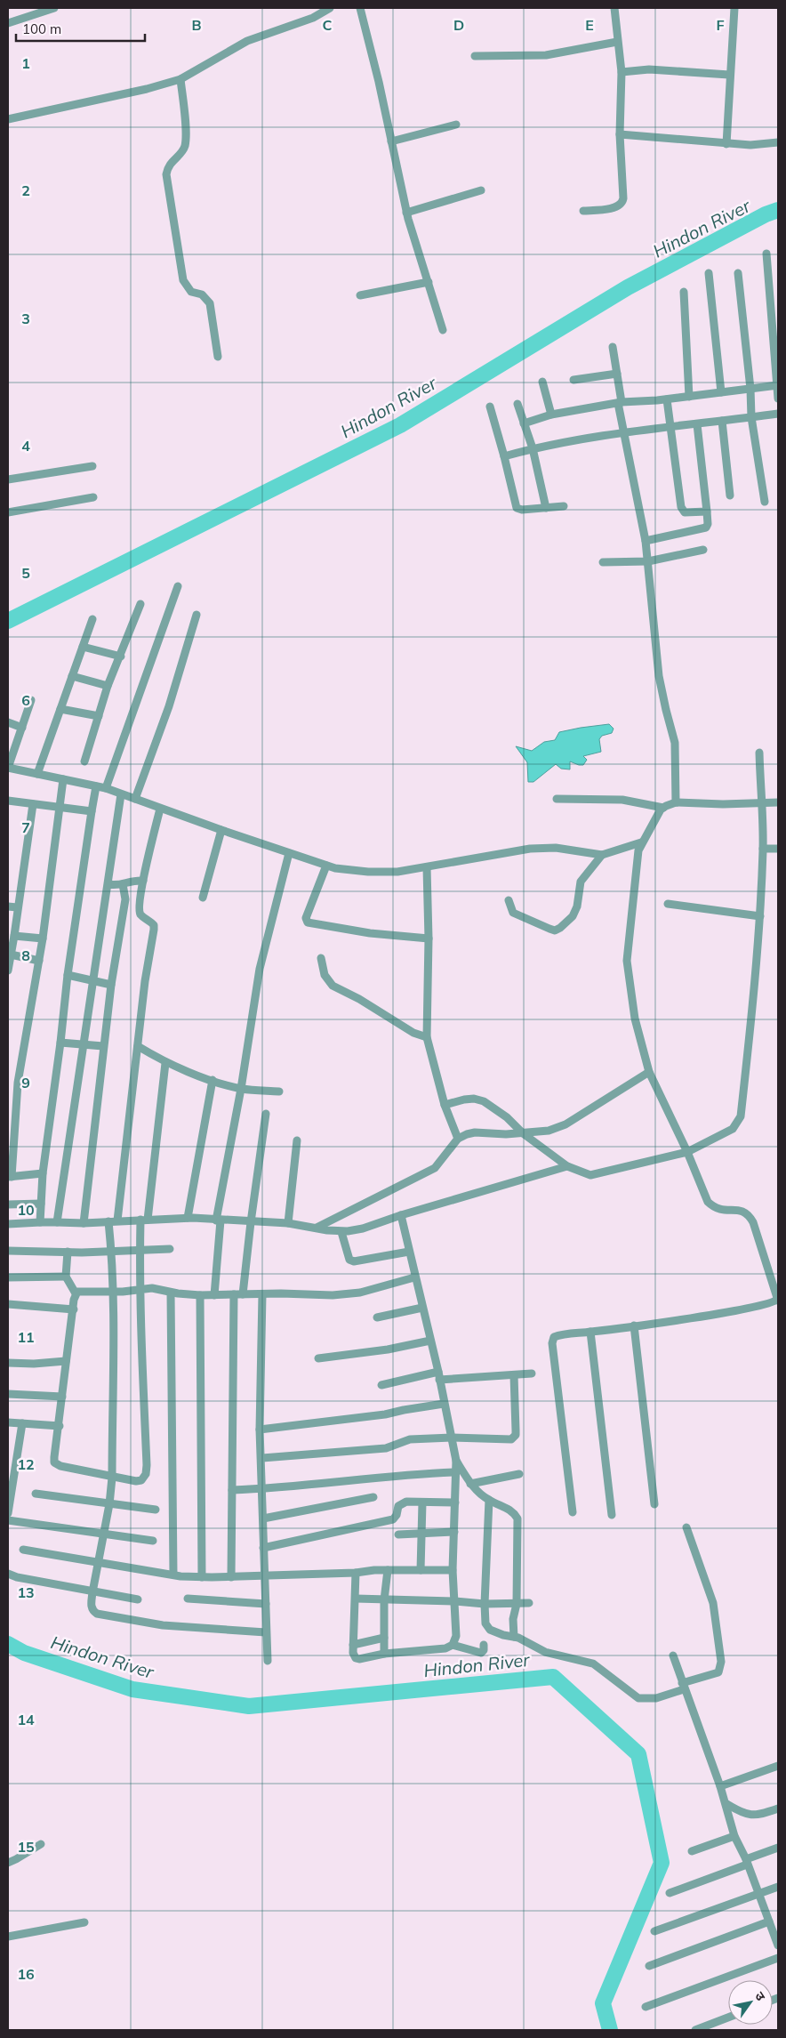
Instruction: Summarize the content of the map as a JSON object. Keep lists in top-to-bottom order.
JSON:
{
  "water": ["Hindon River"],
  "scale_bar": "100 m",
  "north": "top right",
  "grid": {
    "columns": [
      "B",
      "C",
      "D",
      "E",
      "F"
    ],
    "rows": [
      "1",
      "2",
      "3",
      "4",
      "5",
      "6",
      "7",
      "8",
      "9",
      "10",
      "11",
      "12",
      "13",
      "14",
      "15",
      "16"
    ]
  }
}
